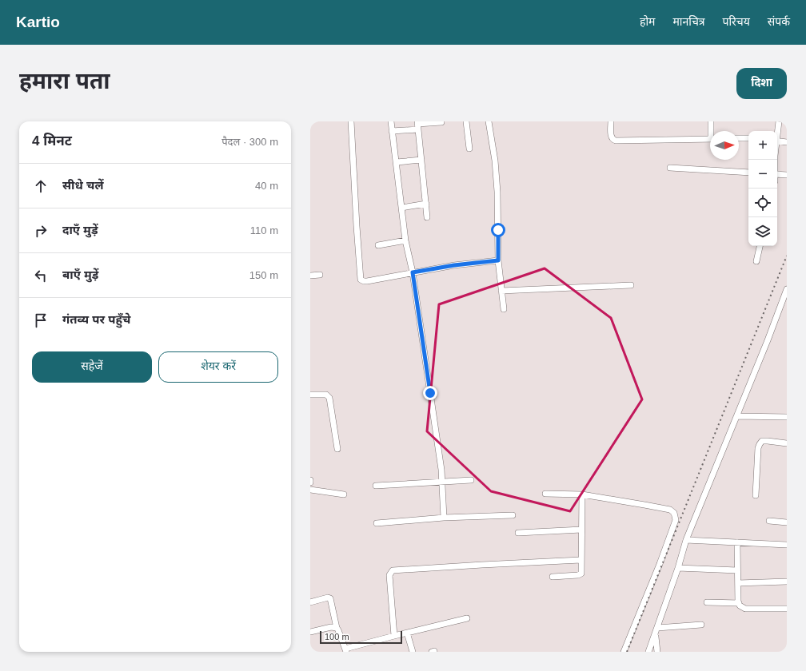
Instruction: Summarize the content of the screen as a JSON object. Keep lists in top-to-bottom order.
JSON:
{
  "scale_bar": "100 m",
  "north": "right",
  "page": {
    "header": "Kartio",
    "nav": [
      "होम",
      "मानचित्र",
      "परिचय",
      "संपर्क"
    ],
    "buttons": [
      "दिशा",
      ["सहेजें", "शेयर करें"]
    ],
    "title": "हमारा पता",
    "heading": ["4 मिनट", "पैदल · 300 m"],
    "map_buttons": ["+", "−"],
    "list": [
      ["सीधे चलें", "40 m"],
      ["दाएँ मुड़ें", "110 m"],
      ["बाएँ मुड़ें", "150 m"],
      "गंतव्य पर पहुँचे"
    ],
    "scale": "100 m"
  }
}
